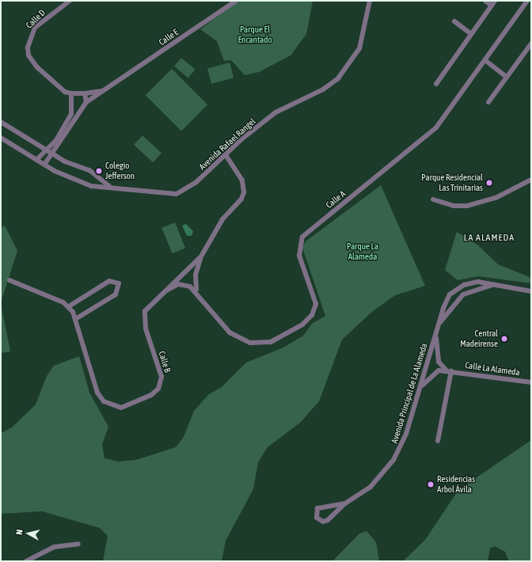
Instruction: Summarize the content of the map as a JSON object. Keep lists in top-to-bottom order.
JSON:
{
  "streets": {
    "street": [
      "Calle D",
      "Calle E",
      "Avenida Rafael Rangel",
      "Calle A",
      "Calle B",
      "Calle La Alameda",
      "Avenida Principal de La Alameda"
    ]
  },
  "crossings": [
    ["Avenida Rafael Rangel", "Calle B"],
    ["Calle La Alameda", "Avenida Principal de La Alameda"]
  ],
  "districts": ["LA ALAMEDA"],
  "parks": ["Parque El Encantado", "Parque La Alameda"],
  "places": [
    "Colegio Jefferson",
    "Parque Residencial Las Trinitarias",
    "Central Madeirense",
    "Residencias Arbol Ávila"
  ],
  "north": "left"
}
